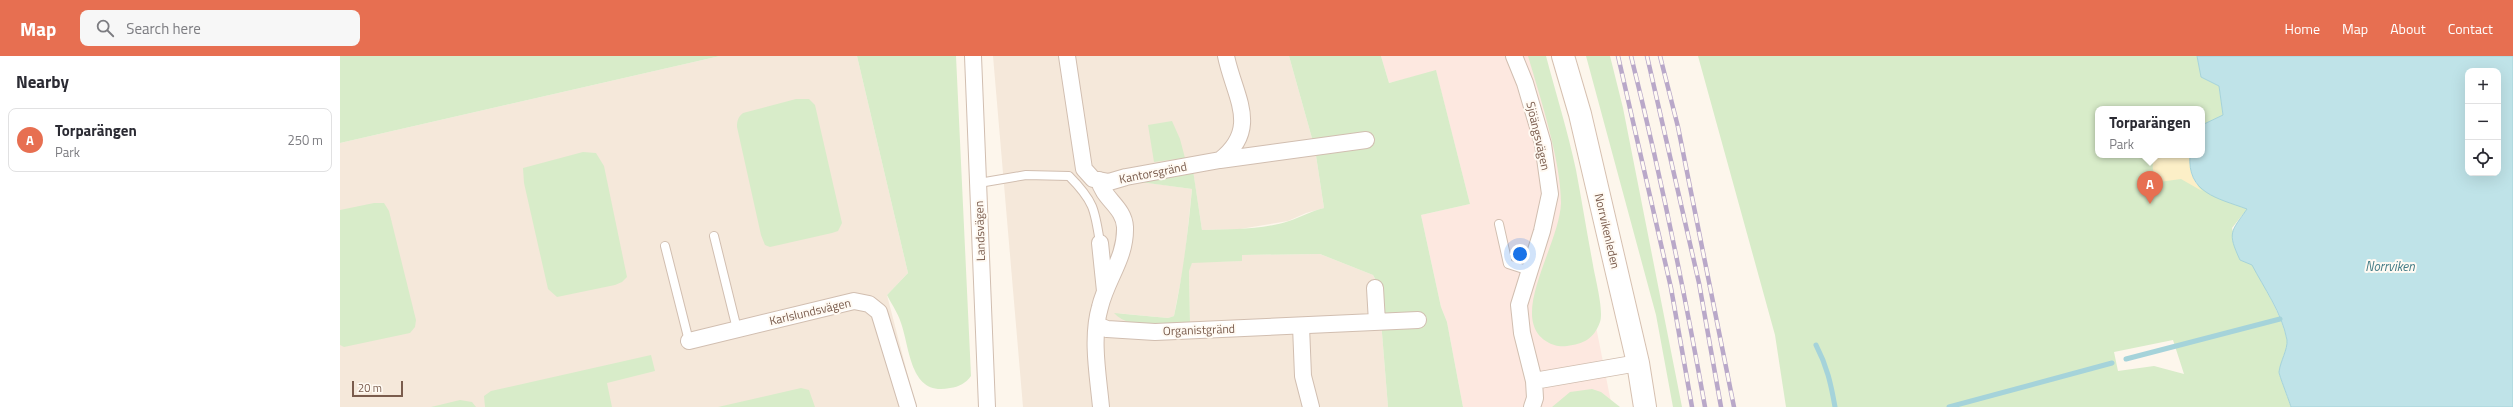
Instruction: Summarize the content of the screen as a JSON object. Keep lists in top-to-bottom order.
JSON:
{
  "streets": {
    "main road": ["Norrvikenleden"],
    "street": [
      "Sjöängsvägen",
      "Kantorsgränd",
      "Landsvägen",
      "Karlslundsvägen",
      "Organistgränd"
    ]
  },
  "water": ["Norrviken"],
  "scale_bar": "20 m",
  "page": {
    "header": "Map",
    "search": "Search here",
    "nav": [
      "Home",
      "Map",
      "About",
      "Contact"
    ],
    "heading": "Nearby",
    "map_buttons": ["+", "−"],
    "popup": ["Torparängen", "Park"],
    "list": [
      {
        "mark": "A",
        "name": "Torparängen",
        "note": "Park",
        "value": "250 m"
      }
    ],
    "pins": "A",
    "scale": "20 m"
  }
}
